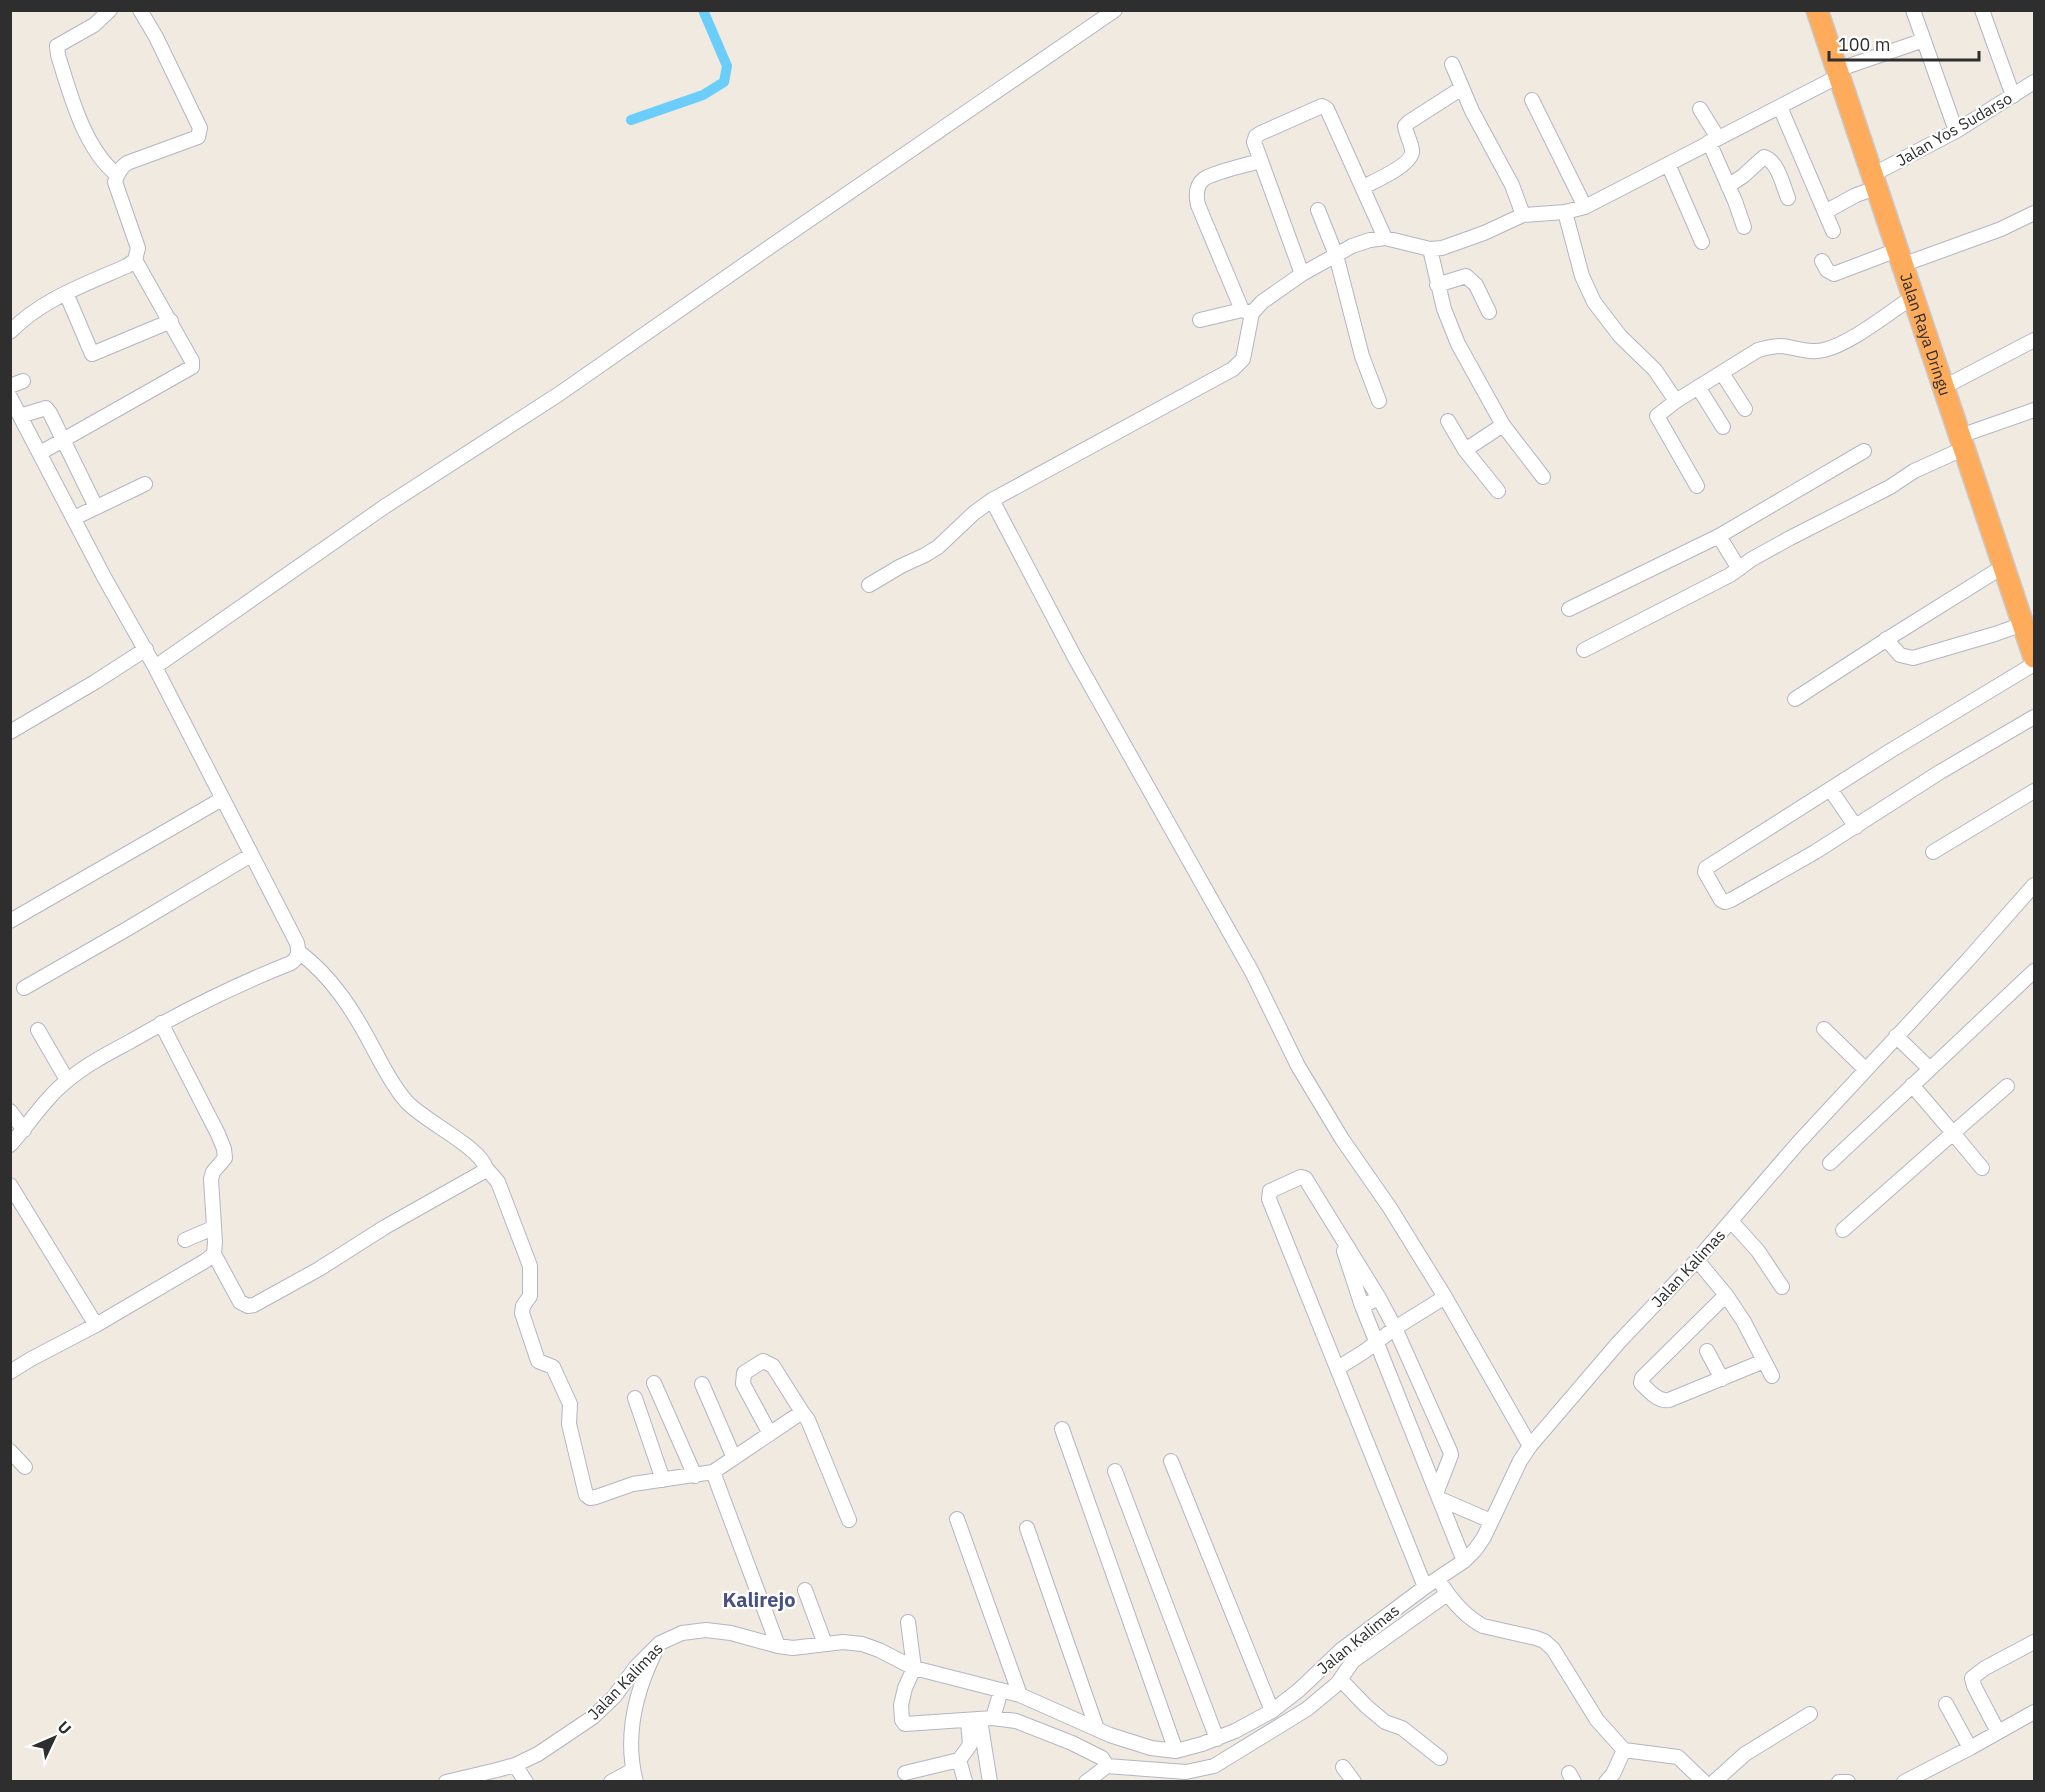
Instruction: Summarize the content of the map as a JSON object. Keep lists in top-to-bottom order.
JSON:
{
  "streets": {
    "highway": ["Jalan Raya Dringu"],
    "street": ["Jalan Yos Sudarso", "Jalan Kalimas"]
  },
  "crossings": [
    ["Jalan Yos Sudarso", "Jalan Raya Dringu"]
  ],
  "districts": ["Kalirejo"],
  "scale_bar": "100 m",
  "north": "top right"
}
